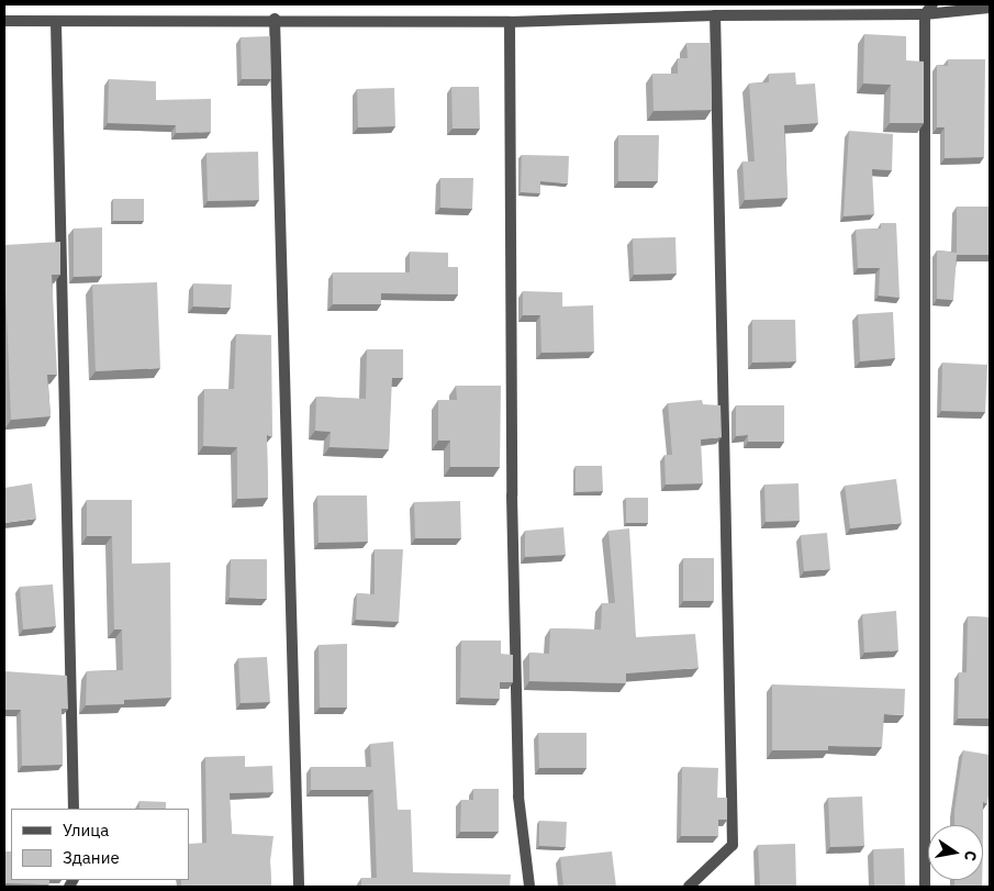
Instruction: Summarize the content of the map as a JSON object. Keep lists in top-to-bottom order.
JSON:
{
  "legend": ["Улица", "Здание"],
  "north": "right"
}
